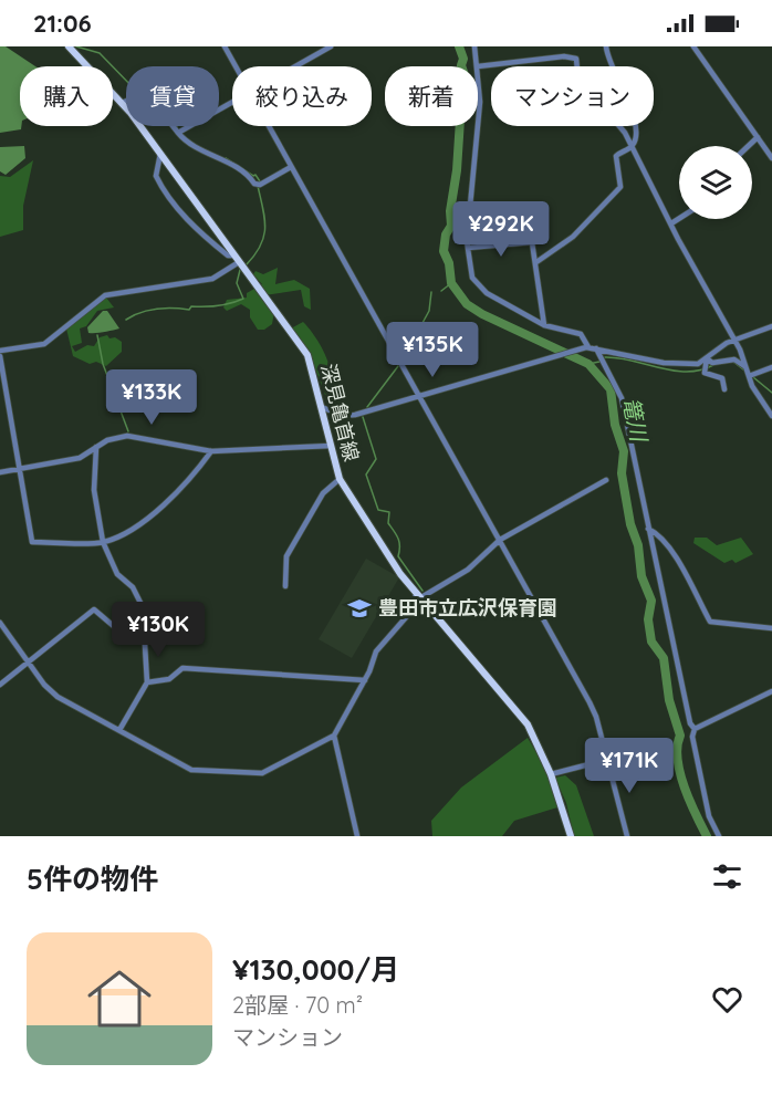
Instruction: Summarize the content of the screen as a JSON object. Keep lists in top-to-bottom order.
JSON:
{
  "streets": {
    "main road": ["深見亀首線"]
  },
  "water": ["篭川"],
  "places": {
    "school or university": ["豊田市立広沢保育園"]
  },
  "page": {
    "status": "21:06",
    "chip": [
      "購入",
      "賃貸",
      "絞り込み",
      "新着",
      "マンション"
    ],
    "price": [
      "¥292K",
      "¥135K",
      "¥133K",
      "¥130K",
      "¥171K"
    ],
    "heading": "5件の物件",
    "list": [
      {
        "name": "¥130,000/月",
        "note": "2部屋 · 70 m² · マンション"
      }
    ]
  }
}
